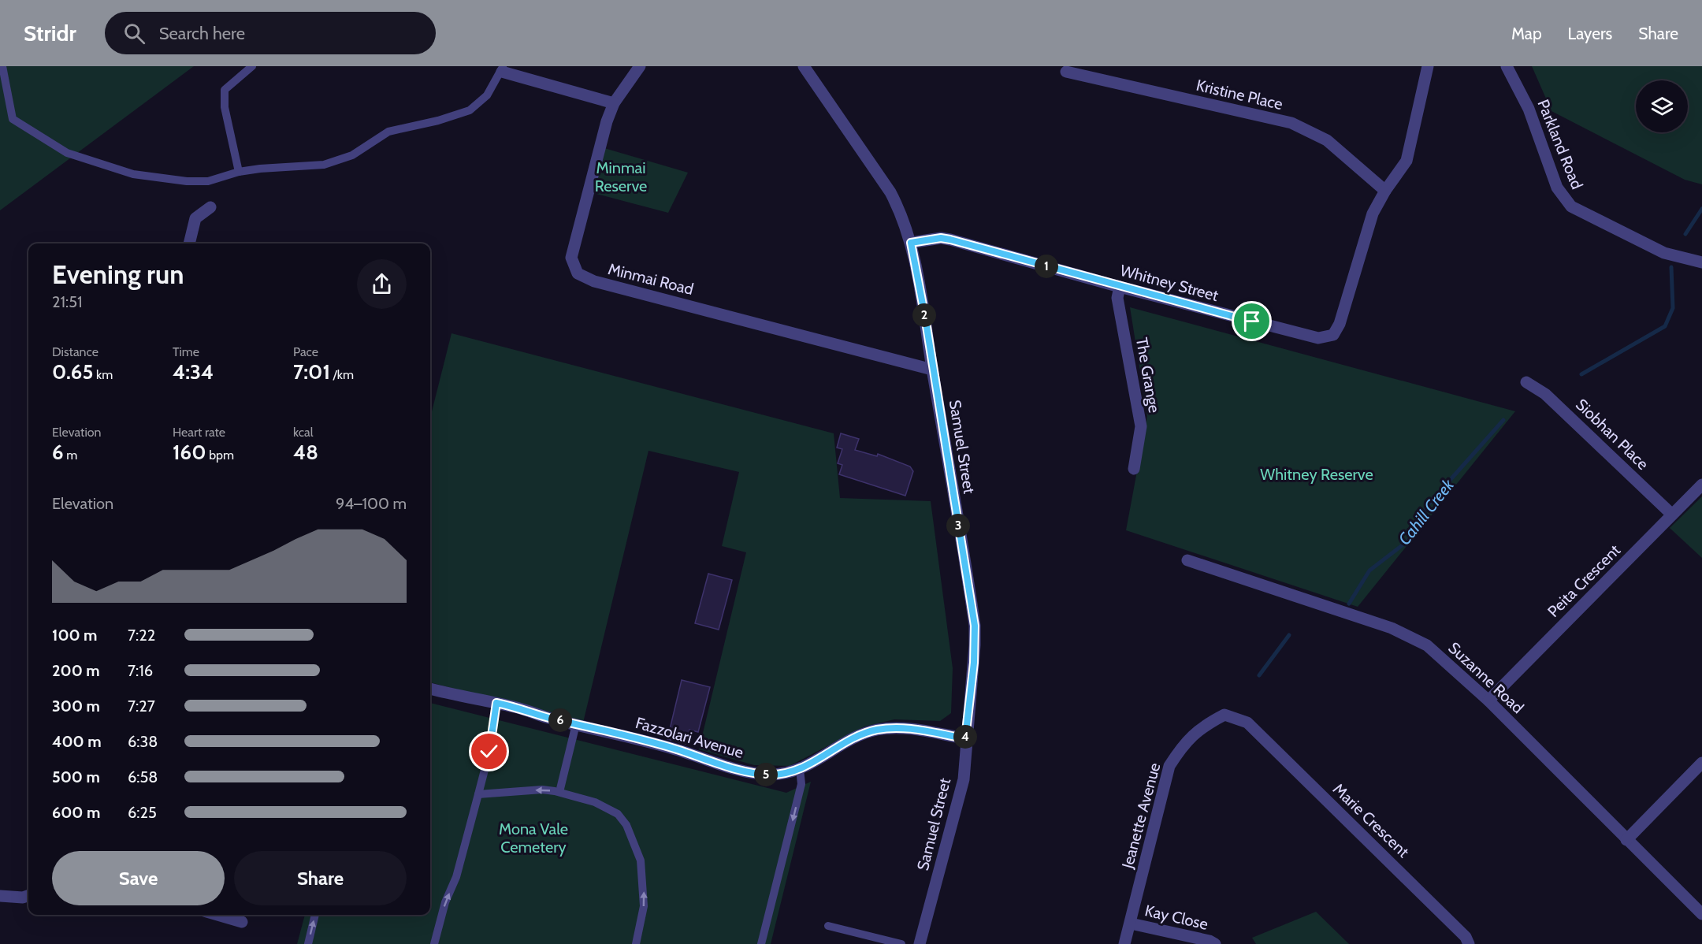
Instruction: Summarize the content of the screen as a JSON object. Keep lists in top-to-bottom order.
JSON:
{
  "streets": {
    "street": [
      "Kristine Place",
      "Parkland Road",
      "Minmai Road",
      "Whitney Street",
      "The Grange",
      "Siobhan Place",
      "Samuel Street",
      "Peita Crescent",
      "Suzanne Road",
      "Fazzolari Avenue",
      "Jeanette Avenue",
      "Marie Crescent",
      "Kay Close"
    ]
  },
  "crossings": [
    ["Kristine Place", "Whitney Street"],
    ["Minmai Road", "Samuel Street"],
    ["Whitney Street", "The Grange"],
    ["Whitney Street", "Samuel Street"],
    ["Siobhan Place", "Peita Crescent"],
    ["Samuel Street", "Fazzolari Avenue"],
    ["Peita Crescent", "Suzanne Road"],
    ["Jeanette Avenue", "Marie Crescent"],
    ["Jeanette Avenue", "Kay Close"]
  ],
  "water": ["Cahill Creek"],
  "parks": ["Minmai Reserve", "Whitney Reserve", "Mona Vale Cemetery"],
  "page": {
    "header": "Stridr",
    "search": "Search here",
    "nav": ["Map", "Layers", "Share"],
    "heading": ["Evening run", "21:51"],
    "pins": [
      "1",
      "2",
      "3",
      "6",
      "4",
      "5"
    ],
    "stats": [
      ["Distance", "0.65 km"],
      ["Time", "4:34"],
      ["Pace", "7:01 /km"],
      ["Elevation", "6 m"],
      ["Heart rate", "160 bpm"],
      ["kcal", "48"]
    ],
    "chart": ["Elevation", "94–100 m"],
    "list": [
      {
        "name": "100 m",
        "note": "7:22"
      },
      {
        "name": "200 m",
        "note": "7:16"
      },
      {
        "name": "300 m",
        "note": "7:27"
      },
      {
        "name": "400 m",
        "note": "6:38"
      },
      {
        "name": "500 m",
        "note": "6:58"
      },
      {
        "name": "600 m",
        "note": "6:25"
      }
    ],
    "buttons": ["Save", "Share"]
  }
}
